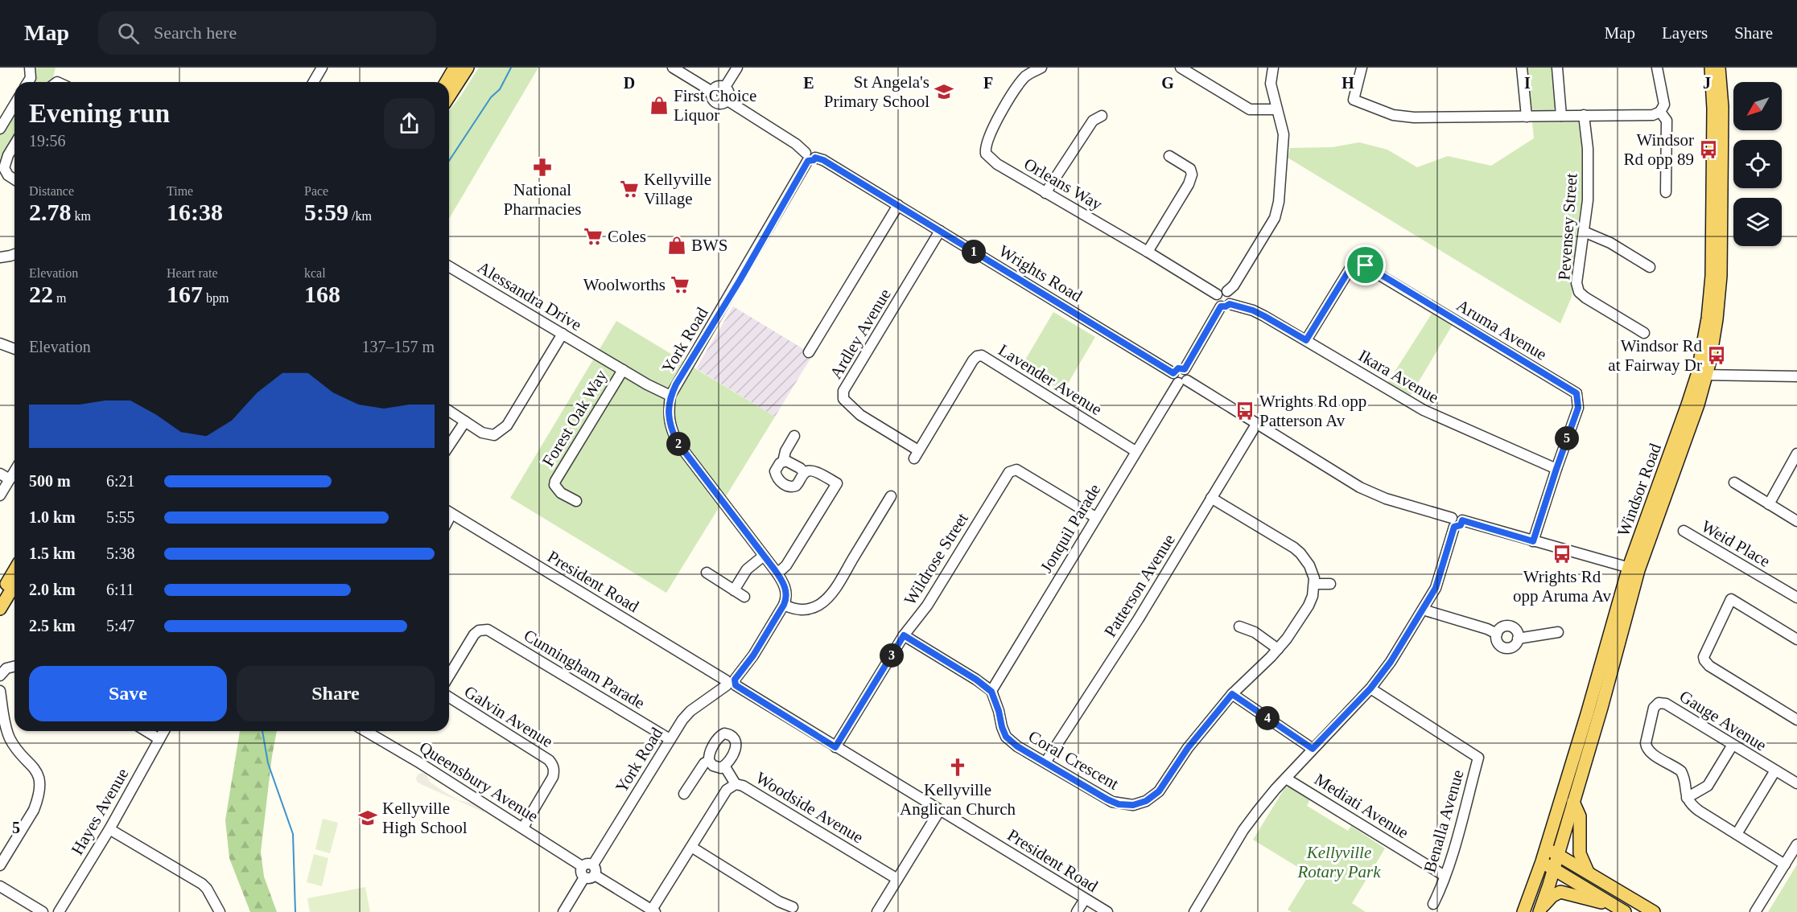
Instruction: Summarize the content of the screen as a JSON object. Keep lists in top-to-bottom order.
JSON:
{
  "streets": {
    "main road": ["Windsor Road"],
    "street": [
      "Orleans Way",
      "Pevensey Street",
      "Wrights Road",
      "Alessandra Drive",
      "Aruma Avenue",
      "Ardley Avenue",
      "York Road",
      "Ikara Avenue",
      "Lavender Avenue",
      "Forest Oak Way",
      "Jonquil Parade",
      "Weid Place",
      "Wildrose Street",
      "President Road",
      "Patterson Avenue",
      "Cunningham Parade",
      "Galvin Avenue",
      "Gauge Avenue",
      "Coral Crescent",
      "Queensbury Avenue",
      "Mediati Avenue",
      "Woodside Avenue",
      "Hayes Avenue",
      "Benalla Avenue"
    ]
  },
  "crossings": [
    ["Wrights Road", "Aruma Avenue"],
    ["Wrights Road", "Ardley Avenue"],
    ["Wrights Road", "York Road"],
    ["Wrights Road", "Windsor Road"],
    ["Wrights Road", "Jonquil Parade"],
    ["Wrights Road", "Patterson Avenue"],
    ["Alessandra Drive", "York Road"],
    ["Alessandra Drive", "Forest Oak Way"],
    ["Aruma Avenue", "Ikara Avenue"],
    ["Ardley Avenue", "Lavender Avenue"],
    ["York Road", "President Road"],
    ["York Road", "Cunningham Parade"],
    ["York Road", "Queensbury Avenue"],
    ["Lavender Avenue", "Jonquil Parade"],
    ["Jonquil Parade", "Wildrose Street"],
    ["Jonquil Parade", "Coral Crescent"],
    ["Wildrose Street", "President Road"],
    ["Patterson Avenue", "Coral Crescent"],
    ["Galvin Avenue", "Queensbury Avenue"],
    ["Mediati Avenue", "Benalla Avenue"]
  ],
  "parks": ["Kellyville Rotary Park"],
  "places": {
    "school or university": ["St Angela's Primary School", "Kellyville High School"],
    "shop": ["First Choice Liquor", "BWS"],
    "bus stop": [
      "Windsor Rd opp 89",
      "Windsor Rd at Fairway Dr",
      "Wrights Rd opp Patterson Av",
      "Wrights Rd opp Aruma Av"
    ],
    "pharmacy": ["National Pharmacies"],
    "supermarket": ["Kellyville Village", "Coles", "Woolworths"],
    "church": ["Kellyville Anglican Church"]
  },
  "north": "bottom left",
  "page": {
    "header": "Map",
    "search": "Search here",
    "nav": ["Map", "Layers", "Share"],
    "heading": ["Evening run", "19:56"],
    "stats": [
      ["Distance", "2.78 km"],
      ["Time", "16:38"],
      ["Pace", "5:59 /km"],
      ["Elevation", "22 m"],
      ["Heart rate", "167 bpm"],
      ["kcal", "168"]
    ],
    "pins": [
      "1",
      "5",
      "2",
      "3",
      "4"
    ],
    "chart": ["Elevation", "137–157 m"],
    "list": [
      {
        "name": "500 m",
        "note": "6:21"
      },
      {
        "name": "1.0 km",
        "note": "5:55"
      },
      {
        "name": "1.5 km",
        "note": "5:38"
      },
      {
        "name": "2.0 km",
        "note": "6:11"
      },
      {
        "name": "2.5 km",
        "note": "5:47"
      }
    ],
    "buttons": ["Save", "Share"]
  },
  "grid": {
    "columns": [
      "D",
      "E",
      "F",
      "G",
      "H",
      "I",
      "J"
    ],
    "rows": ["5"]
  }
}
